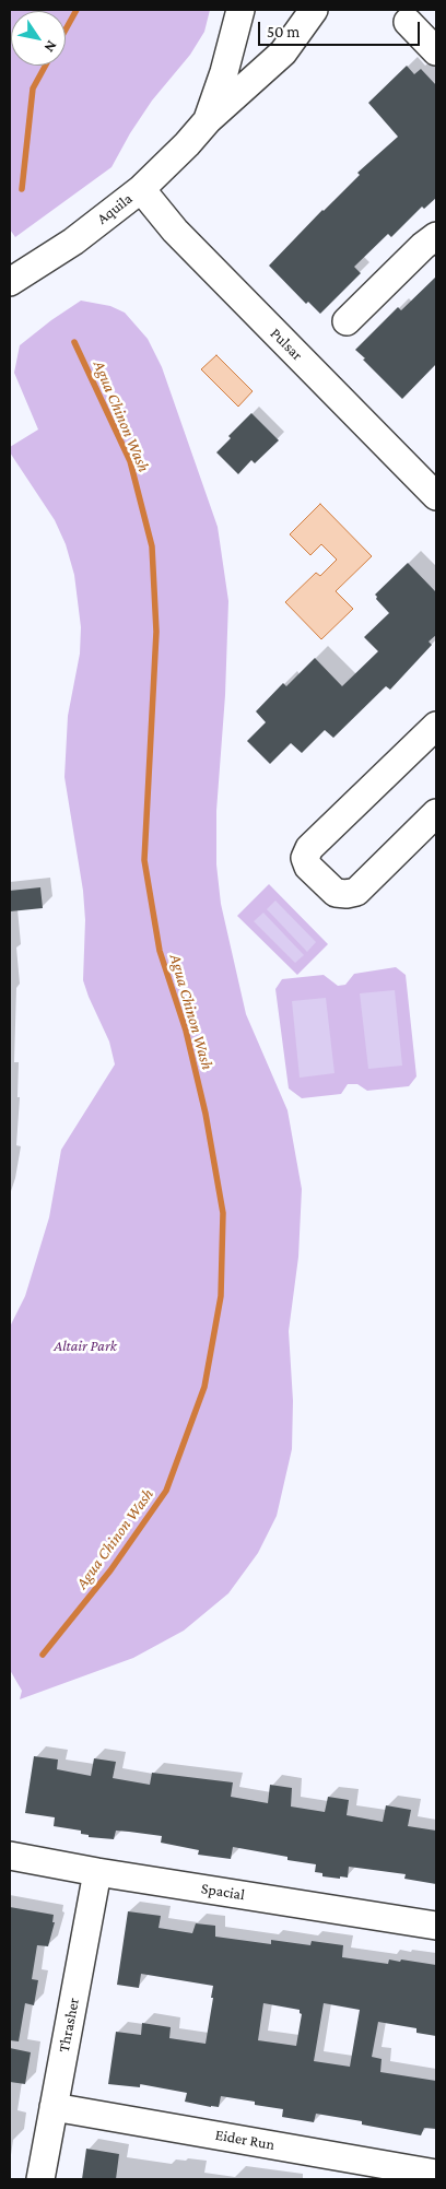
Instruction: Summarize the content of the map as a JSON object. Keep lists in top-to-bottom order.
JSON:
{
  "streets": {
    "street": [
      "Aquila",
      "Pulsar",
      "Spacial",
      "Thrasher",
      "Eider Run"
    ]
  },
  "crossings": [
    ["Aquila", "Pulsar"],
    ["Spacial", "Thrasher"],
    ["Thrasher", "Eider Run"]
  ],
  "water": ["Agua Chinon Wash"],
  "parks": ["Altair Park"],
  "scale_bar": "50 m",
  "north": "bottom right"
}
